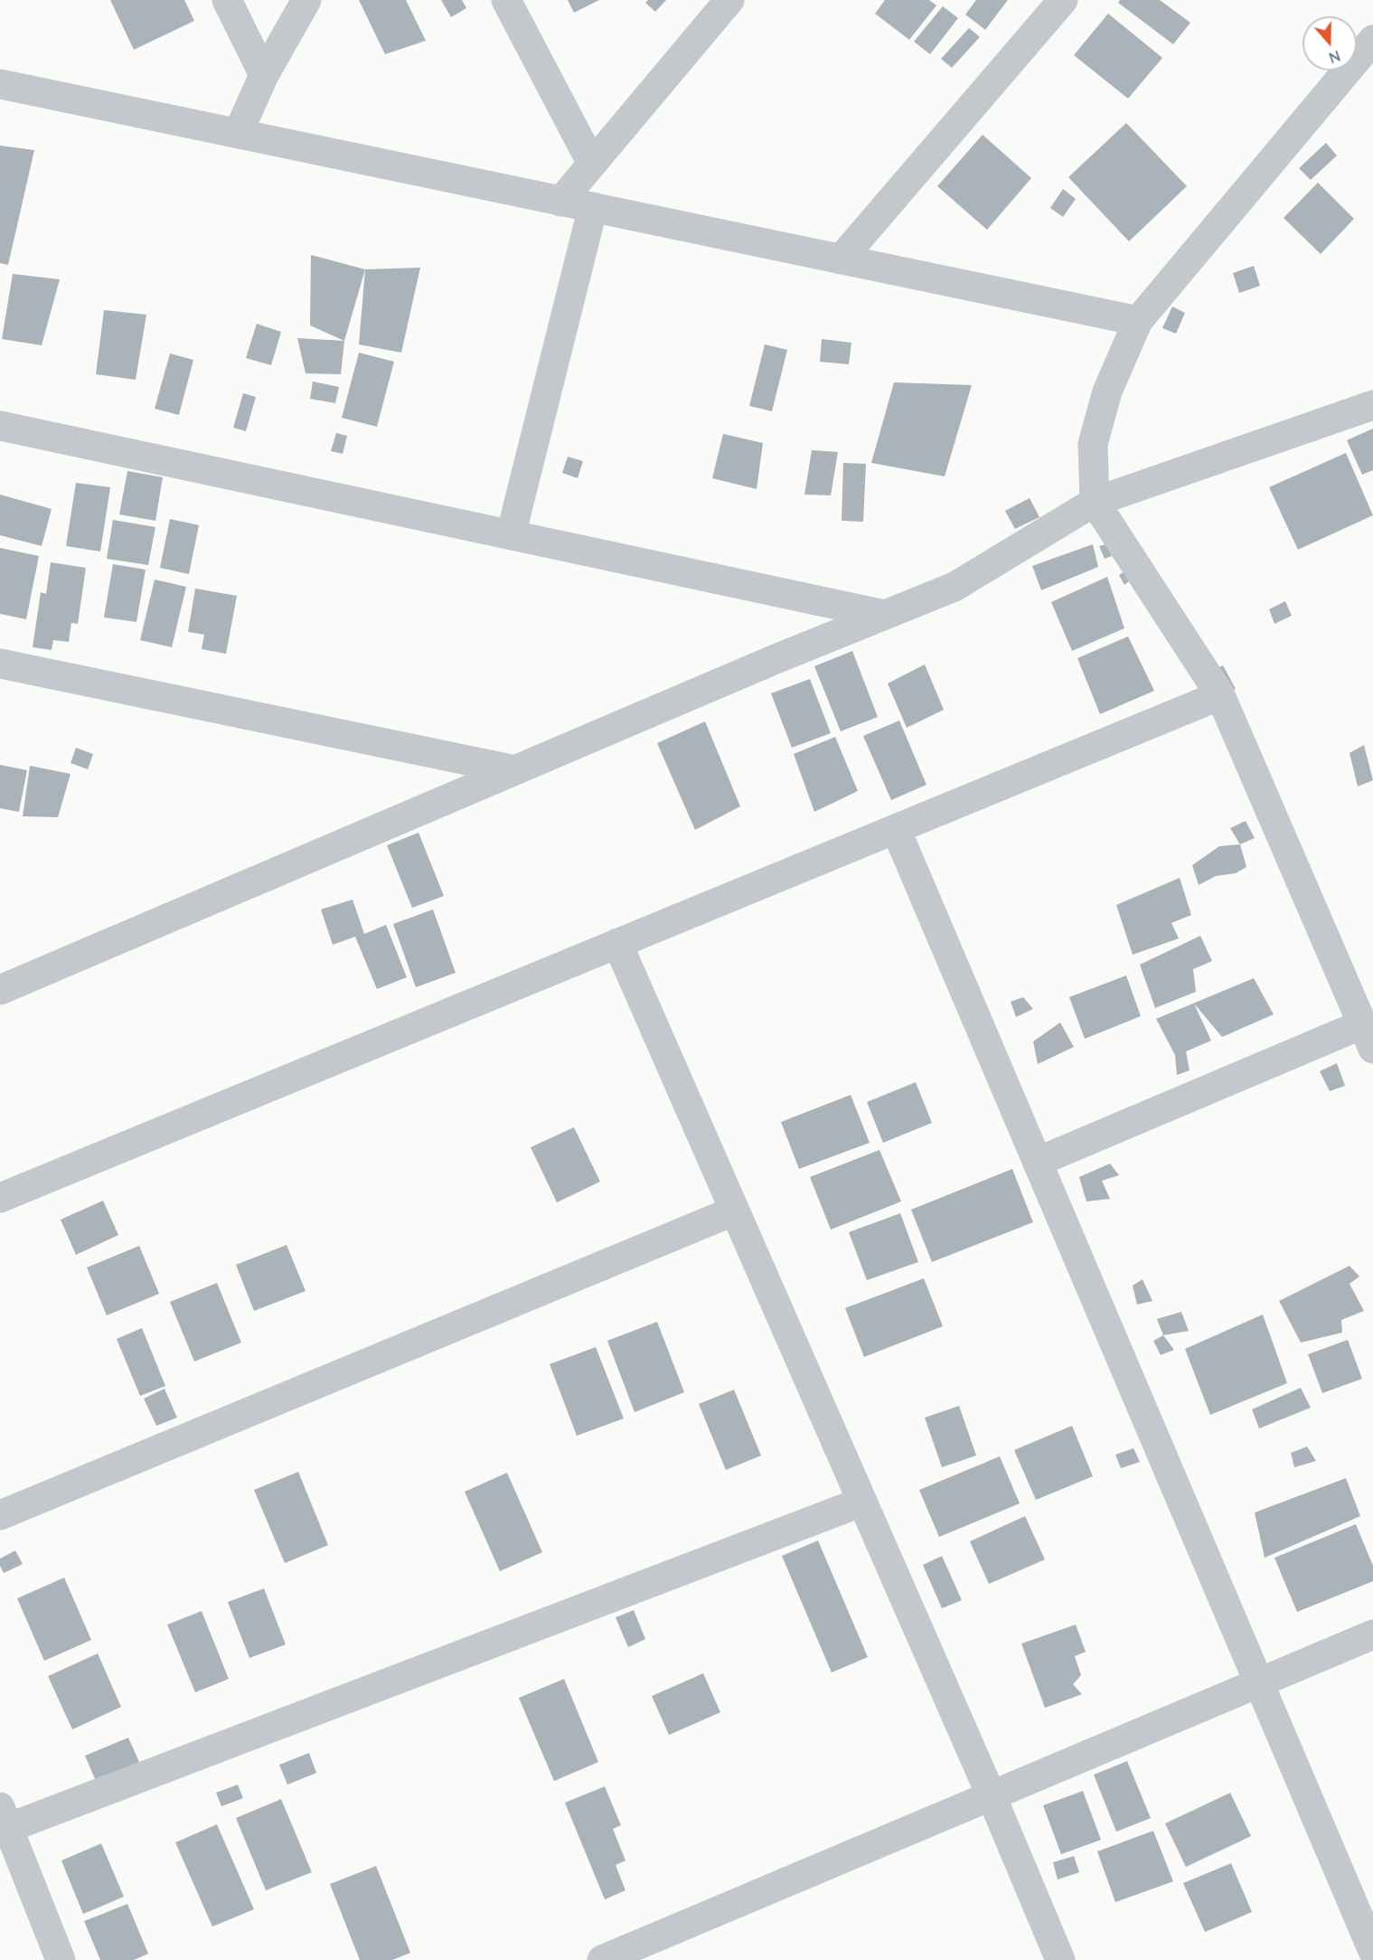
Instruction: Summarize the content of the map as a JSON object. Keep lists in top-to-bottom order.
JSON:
{
  "north": "bottom"
}
